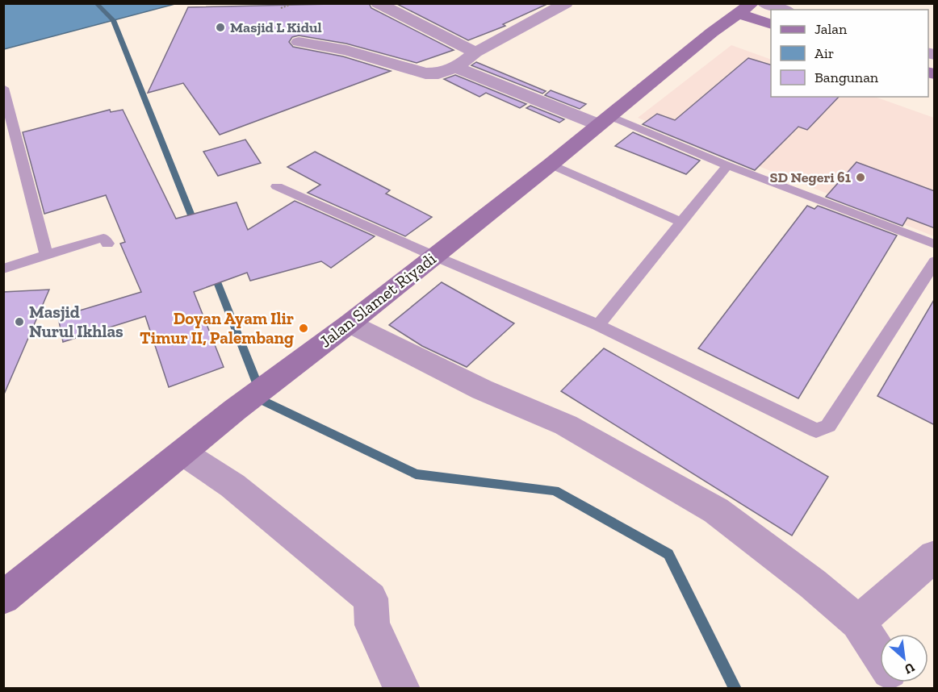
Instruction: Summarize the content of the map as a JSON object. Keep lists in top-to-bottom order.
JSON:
{
  "streets": {
    "street": ["Jalan Slamet Riyadi"]
  },
  "places": [
    "Masjid L Kidul",
    "SD Negeri 61",
    "Masjid Nurul Ikhlas",
    "Doyan Ayam Ilir Timur II, Palembang"
  ],
  "legend": ["Jalan", "Air", "Bangunan"],
  "north": "bottom right"
}
